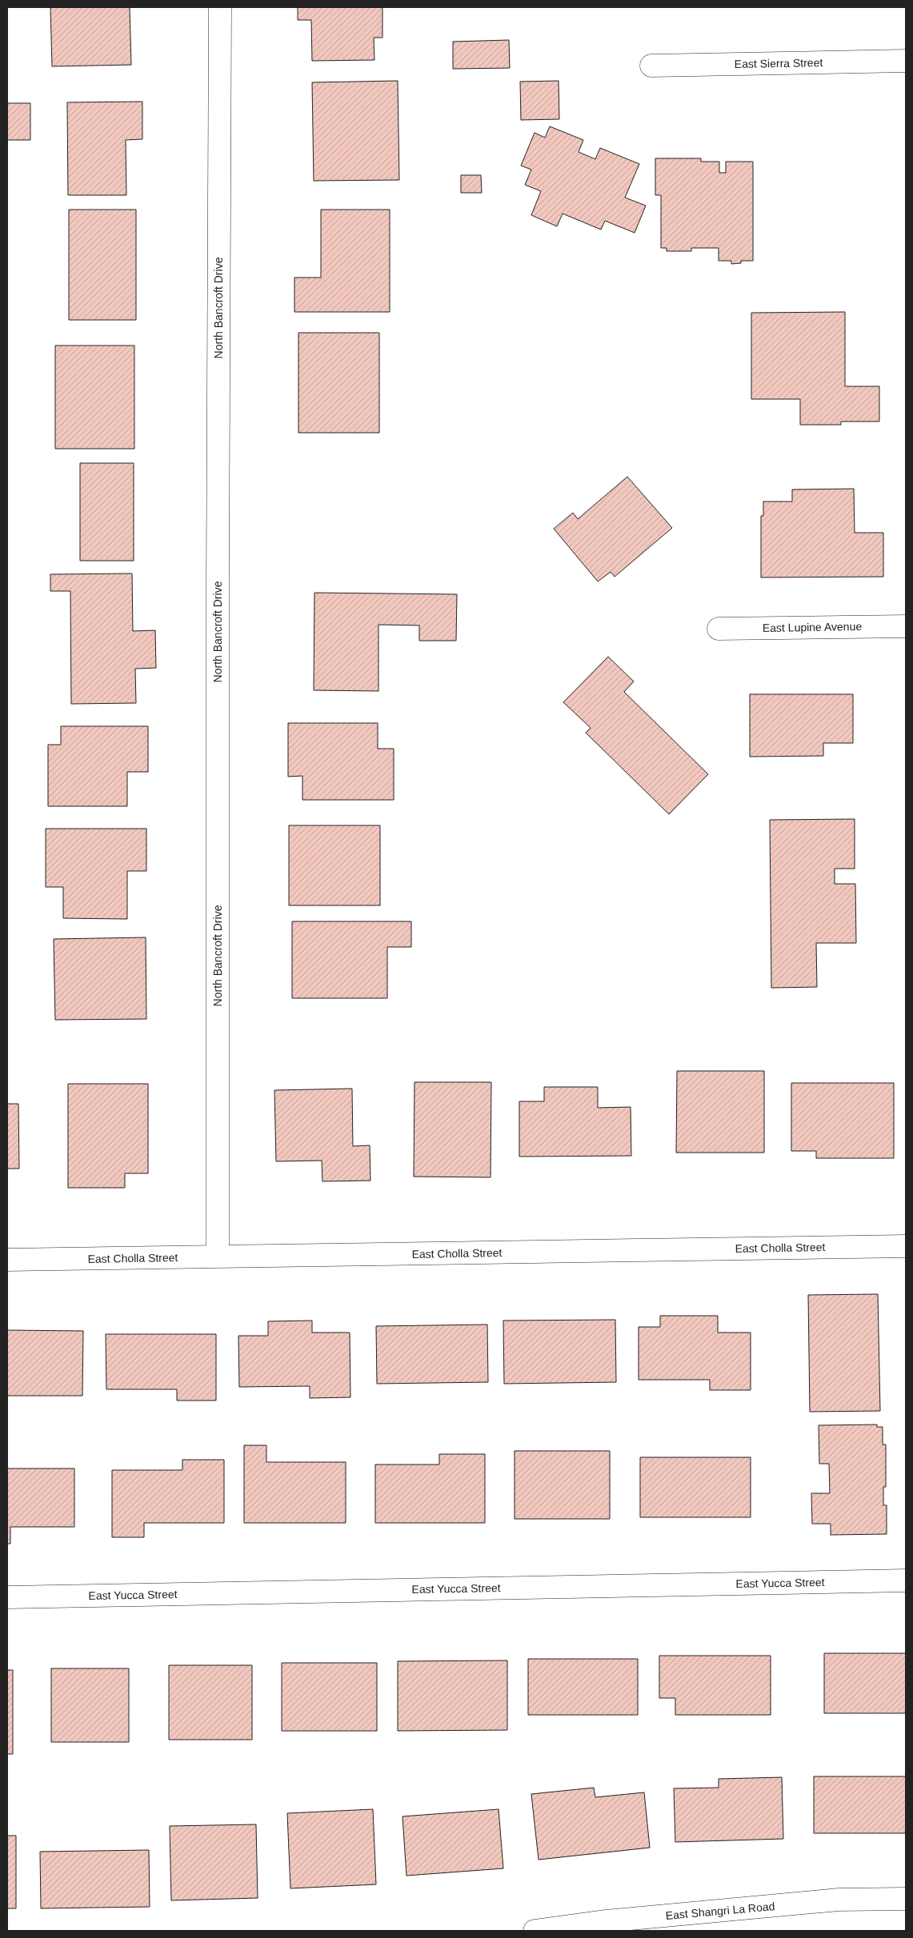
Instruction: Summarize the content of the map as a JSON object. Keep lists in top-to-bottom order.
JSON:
{
  "streets": {
    "street": [
      "East Sierra Street",
      "North Bancroft Drive",
      "East Lupine Avenue",
      "East Cholla Street",
      "East Yucca Street",
      "East Shangri La Road"
    ]
  },
  "crossings": [
    ["North Bancroft Drive", "East Cholla Street"]
  ]
}
